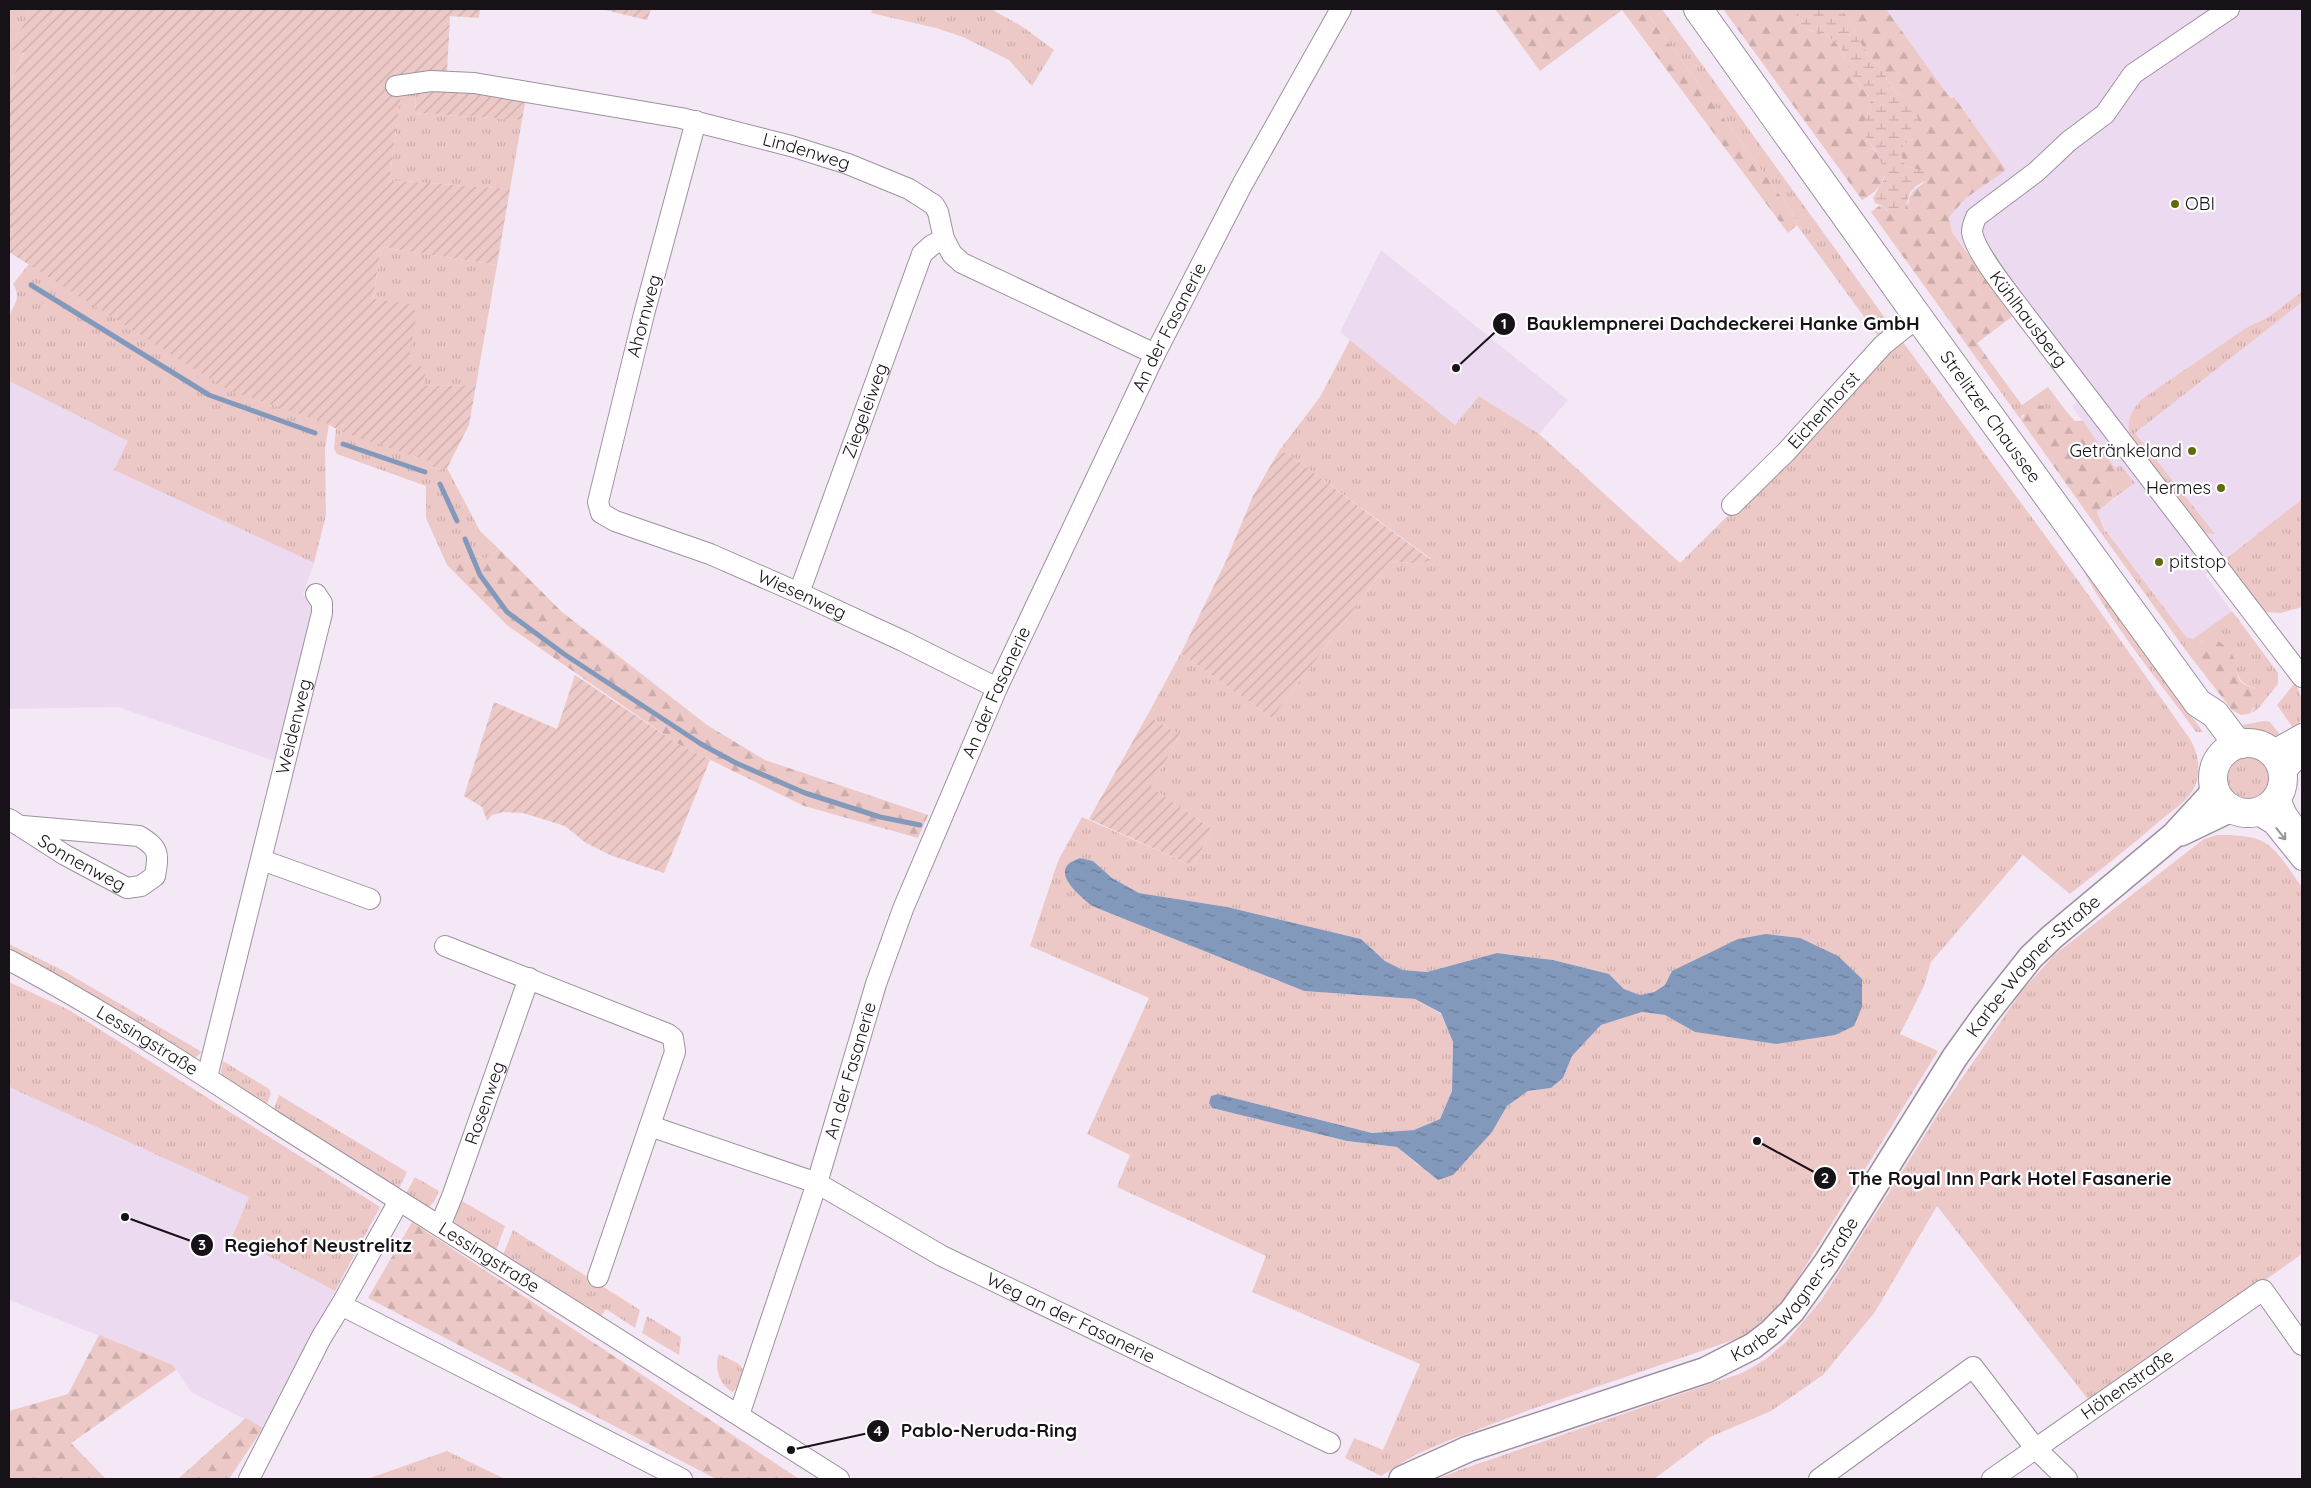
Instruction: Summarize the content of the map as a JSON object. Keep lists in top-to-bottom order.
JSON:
{
  "streets": {
    "main road": ["Strelitzer Chaussee"],
    "street": [
      "Lindenweg",
      "Ahornweg",
      "Kühlhausberg",
      "An der Fasanerie",
      "Eichenhorst",
      "Ziegeleiweg",
      "Wiesenweg",
      "Weidenweg",
      "Sonnenweg",
      "Karbe-Wagner-Straße",
      "Lessingstraße",
      "Rosenweg",
      "Weg an der Fasanerie",
      "Höhenstraße"
    ]
  },
  "crossings": [
    ["Lindenweg", "Ahornweg"],
    ["Lindenweg", "An der Fasanerie"],
    ["Lindenweg", "Ziegeleiweg"],
    ["Ahornweg", "Wiesenweg"],
    ["An der Fasanerie", "Wiesenweg"],
    ["An der Fasanerie", "Lessingstraße"],
    ["An der Fasanerie", "Weg an der Fasanerie"],
    ["Eichenhorst", "Strelitzer Chaussee"],
    ["Ziegeleiweg", "Wiesenweg"],
    ["Strelitzer Chaussee", "Karbe-Wagner-Straße"],
    ["Weidenweg", "Lessingstraße"],
    ["Lessingstraße", "Rosenweg"]
  ],
  "places": [
    "OBI",
    "Bauklempnerei Dachdeckerei Hanke GmbH",
    "Getränkeland",
    "Hermes",
    "pitstop",
    "The Royal Inn Park Hotel Fasanerie",
    "Regiehof Neustrelitz",
    "Pablo-Neruda-Ring"
  ]
}
